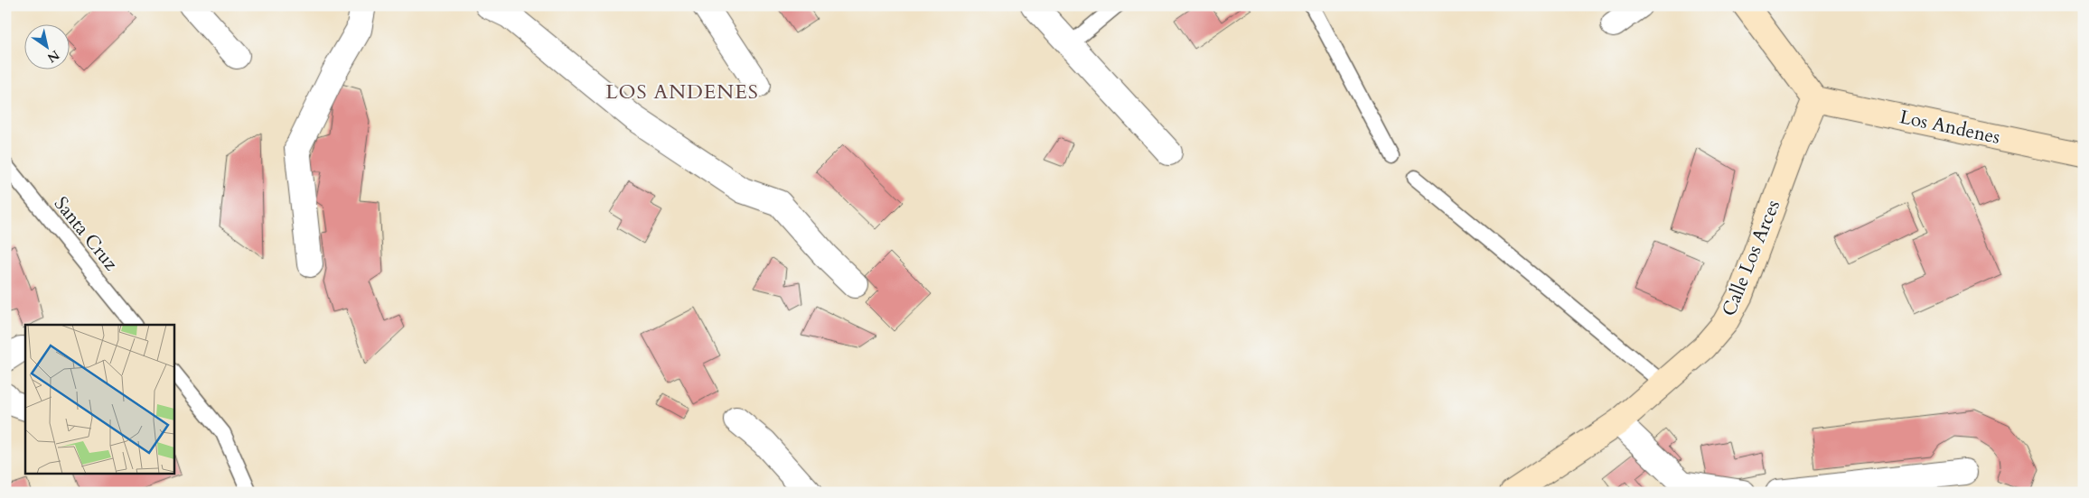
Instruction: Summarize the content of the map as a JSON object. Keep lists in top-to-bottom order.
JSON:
{
  "streets": {
    "street": ["Los Andenes", "Calle Los Arces"],
    "lane": ["Santa Cruz"]
  },
  "crossings": [
    ["Los Andenes", "Calle Los Arces"]
  ],
  "districts": ["LOS ANDENES"],
  "north": "bottom right"
}
